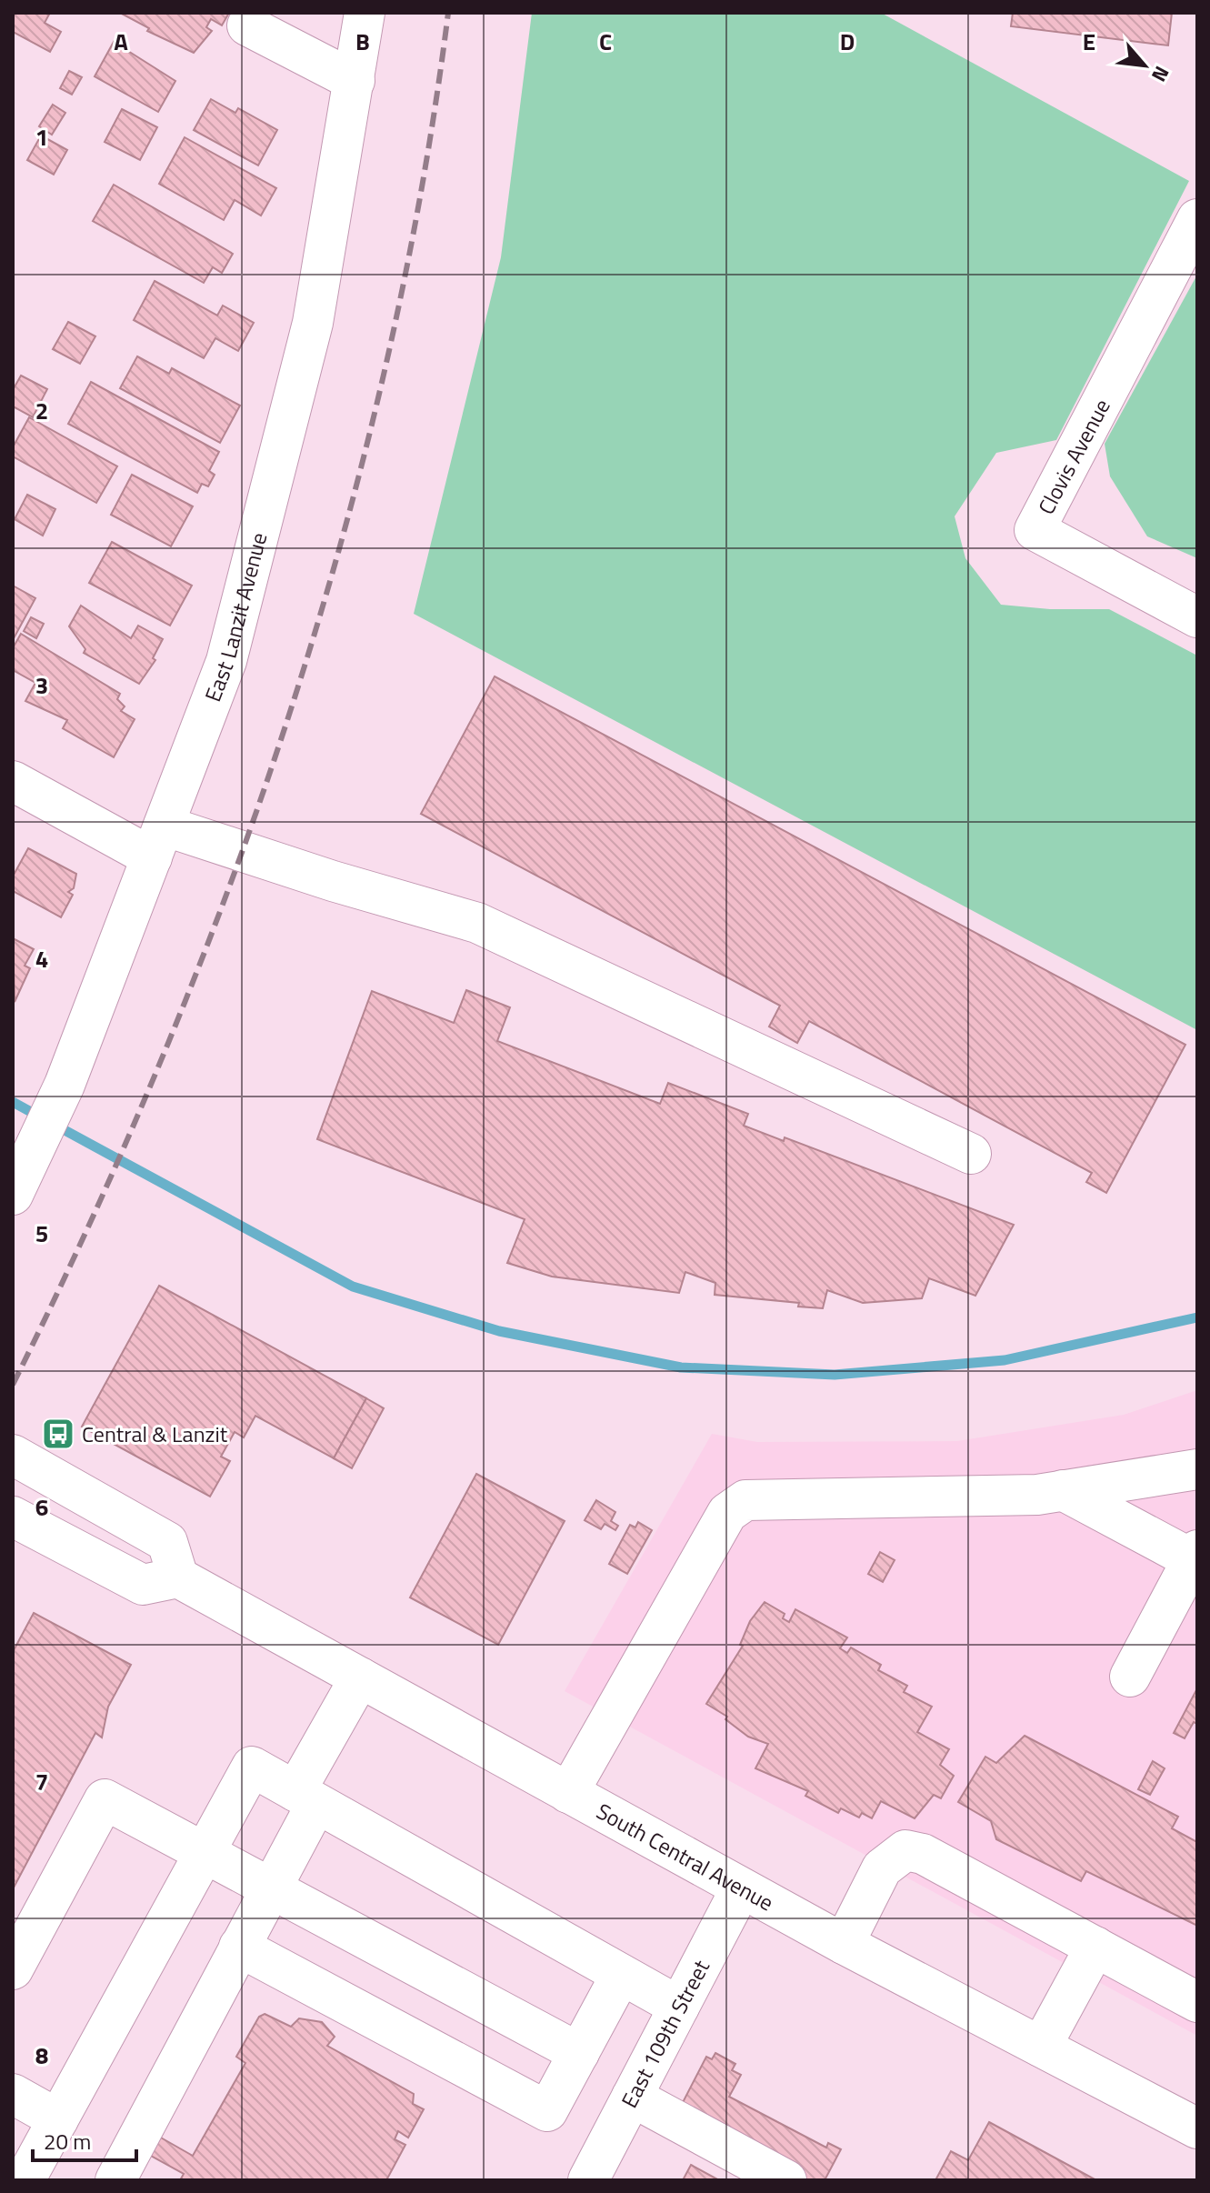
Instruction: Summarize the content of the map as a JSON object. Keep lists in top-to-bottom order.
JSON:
{
  "streets": {
    "street": [
      "Clovis Avenue",
      "East Lanzit Avenue",
      "South Central Avenue",
      "East 109th Street"
    ]
  },
  "crossings": [
    ["South Central Avenue", "East 109th Street"]
  ],
  "places": {
    "bus stop": ["Central & Lanzit"]
  },
  "scale_bar": "20 m",
  "north": "bottom right",
  "grid": {
    "columns": [
      "A",
      "B",
      "C",
      "D",
      "E"
    ],
    "rows": [
      "1",
      "2",
      "3",
      "4",
      "5",
      "6",
      "7",
      "8"
    ]
  }
}
